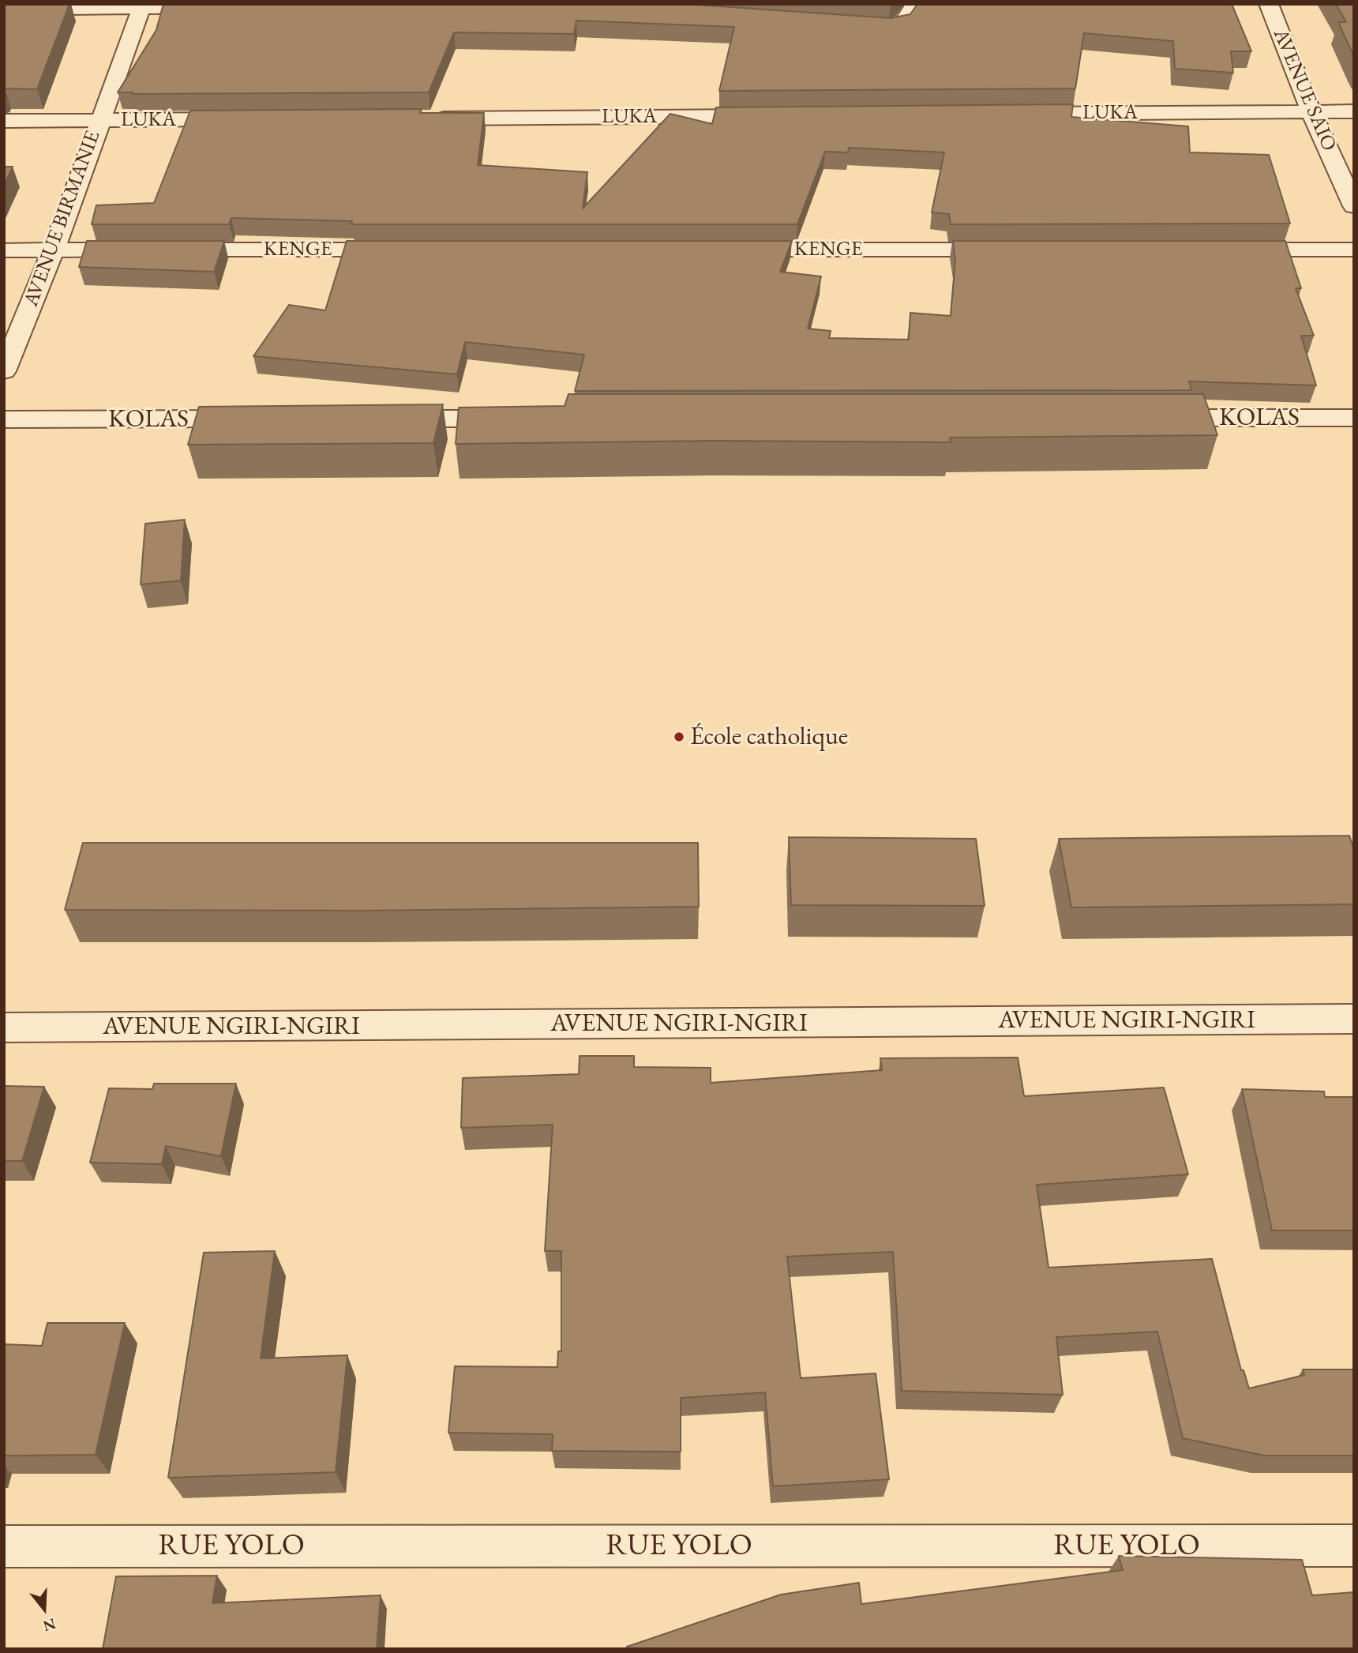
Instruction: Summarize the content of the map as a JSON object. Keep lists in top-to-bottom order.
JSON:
{
  "streets": {
    "street": [
      "AVENUE SAIO",
      "LUKA",
      "AVENUE BIRMANIE",
      "KENGE",
      "KOLAS",
      "AVENUE NGIRI-NGIRI",
      "RUE YOLO"
    ]
  },
  "crossings": [
    ["AVENUE SAIO", "LUKA"],
    ["LUKA", "AVENUE BIRMANIE"]
  ],
  "places": ["École catholique"],
  "north": "bottom"
}
